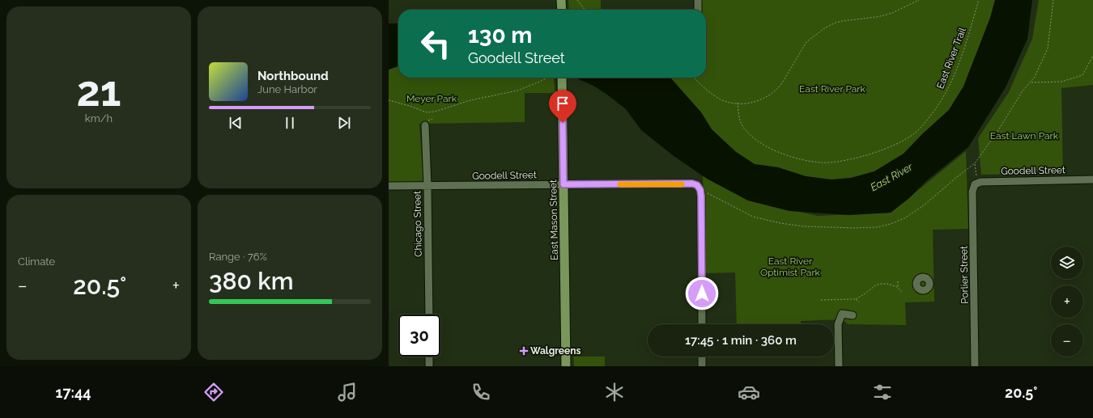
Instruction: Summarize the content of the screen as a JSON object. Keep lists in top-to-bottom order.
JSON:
{
  "streets": {
    "main road": ["East Mason Street"],
    "street": ["Goodell Street", "Chicago Street", "Porlier Street"],
    "path": ["East River Trail"]
  },
  "crossings": [
    ["Goodell Street", "East Mason Street"],
    ["Goodell Street", "Chicago Street"],
    ["Goodell Street", "Porlier Street"]
  ],
  "water": ["East River"],
  "parks": [
    "East River Park",
    "Meyer Park",
    "East Lawn Park",
    "East River Optimist Park"
  ],
  "places": {
    "health": ["Walgreens"]
  },
  "page": {
    "tile": [
      ["21", "km/h"],
      "Climate",
      ["Range · 76%", "380 km"]
    ],
    "turn": ["130 m", "Goodell Street"],
    "song": ["Northbound", "June Harbor"],
    "map_buttons": ["+", "−"],
    "heat": ["−", "20.5°", "+"],
    "limit": "30",
    "trip": "17:45 · 1 min · 360 m",
    "tabs": ["17:44", "20.5°"]
  }
}
